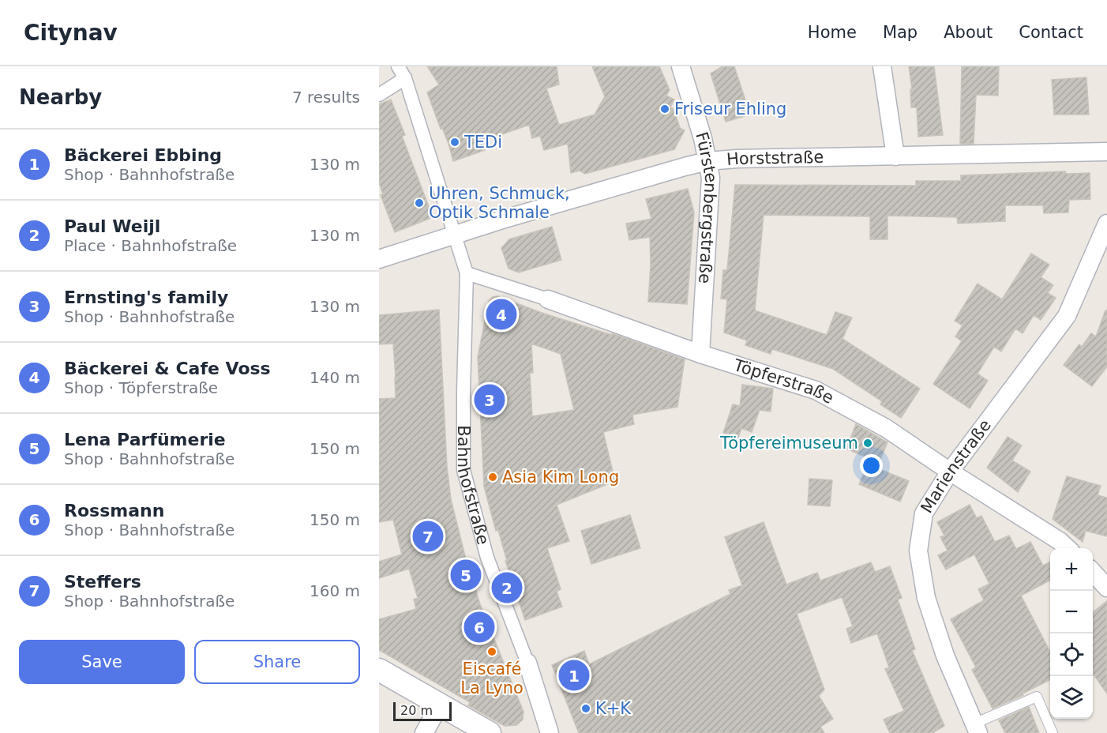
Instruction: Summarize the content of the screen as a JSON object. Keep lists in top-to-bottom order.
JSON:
{
  "streets": {
    "street": [
      "Horststraße",
      "Fürstenbergstraße",
      "Töpferstraße",
      "Marienstraße",
      "Bahnhofstraße"
    ]
  },
  "crossings": [
    ["Horststraße", "Fürstenbergstraße"],
    ["Horststraße", "Bahnhofstraße"],
    ["Fürstenbergstraße", "Töpferstraße"],
    ["Töpferstraße", "Marienstraße"],
    ["Töpferstraße", "Bahnhofstraße"]
  ],
  "places": [
    "Friseur Ehling",
    "TEDi",
    "Uhren, Schmuck, Optik Schmale",
    "Töpfereimuseum",
    "Asia Kim Long",
    "Eiscafé La Lyno",
    "K+K"
  ],
  "scale_bar": "20 m",
  "page": {
    "header": "Citynav",
    "nav": [
      "Home",
      "Map",
      "About",
      "Contact"
    ],
    "heading": ["Nearby", "7 results"],
    "list": [
      {
        "mark": "1",
        "name": "Bäckerei Ebbing",
        "note": "Shop · Bahnhofstraße",
        "value": "130 m"
      },
      {
        "mark": "2",
        "name": "Paul Weijl",
        "note": "Place · Bahnhofstraße",
        "value": "130 m"
      },
      {
        "mark": "3",
        "name": "Ernsting's family",
        "note": "Shop · Bahnhofstraße",
        "value": "130 m"
      },
      {
        "mark": "4",
        "name": "Bäckerei & Cafe Voss",
        "note": "Shop · Töpferstraße",
        "value": "140 m"
      },
      {
        "mark": "5",
        "name": "Lena Parfümerie",
        "note": "Shop · Bahnhofstraße",
        "value": "150 m"
      },
      {
        "mark": "6",
        "name": "Rossmann",
        "note": "Shop · Bahnhofstraße",
        "value": "150 m"
      },
      {
        "mark": "7",
        "name": "Steffers",
        "note": "Shop · Bahnhofstraße",
        "value": "160 m"
      }
    ],
    "pins": [
      "4",
      "3",
      "7",
      "5",
      "2",
      "6",
      "1"
    ],
    "map_buttons": ["+", "−"],
    "buttons": ["Save", "Share"],
    "scale": "20 m"
  }
}
